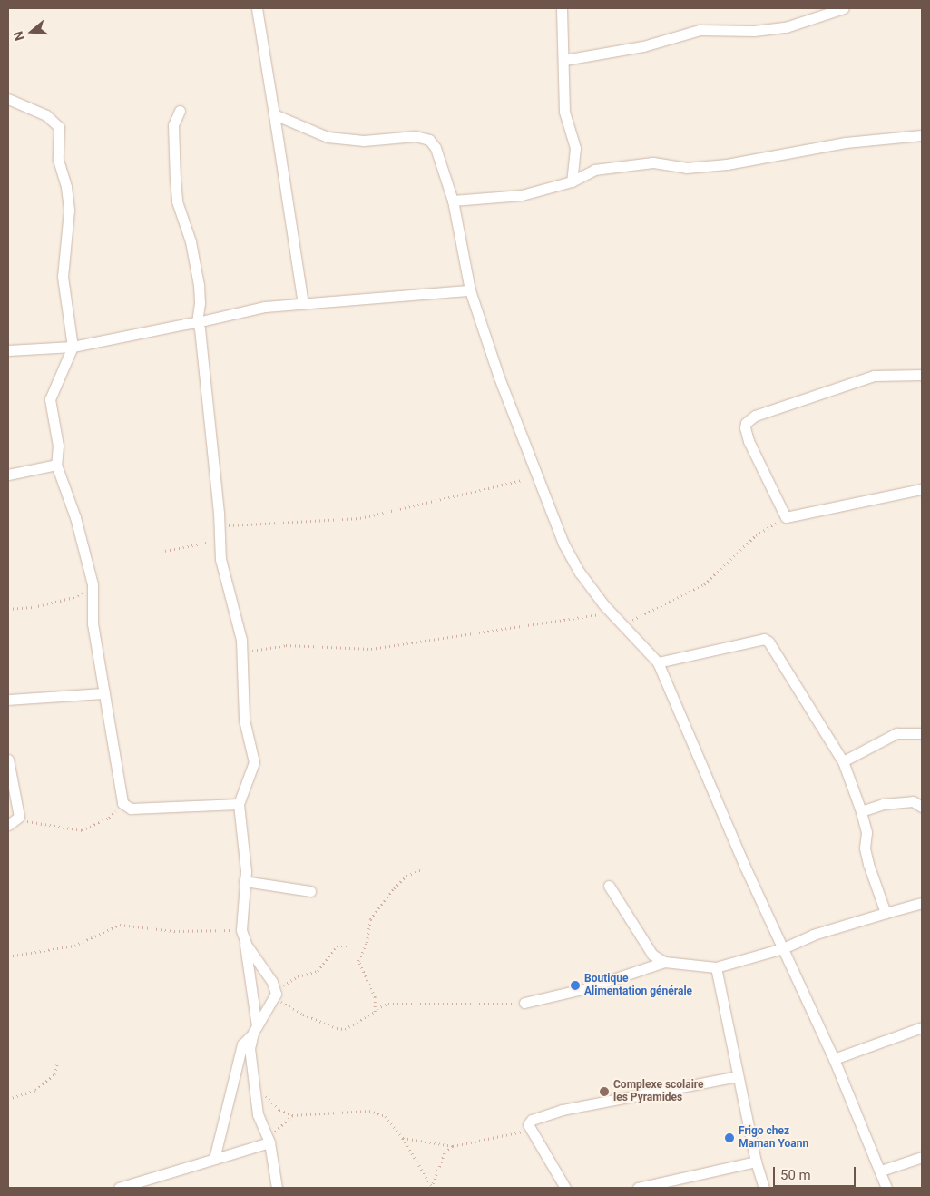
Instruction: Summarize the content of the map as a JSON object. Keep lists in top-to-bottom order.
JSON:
{
  "places": ["Boutique Alimentation générale", "Complexe scolaire les Pyramides", "Frigo chez Maman Yoann"],
  "scale_bar": "50 m",
  "north": "left"
}
